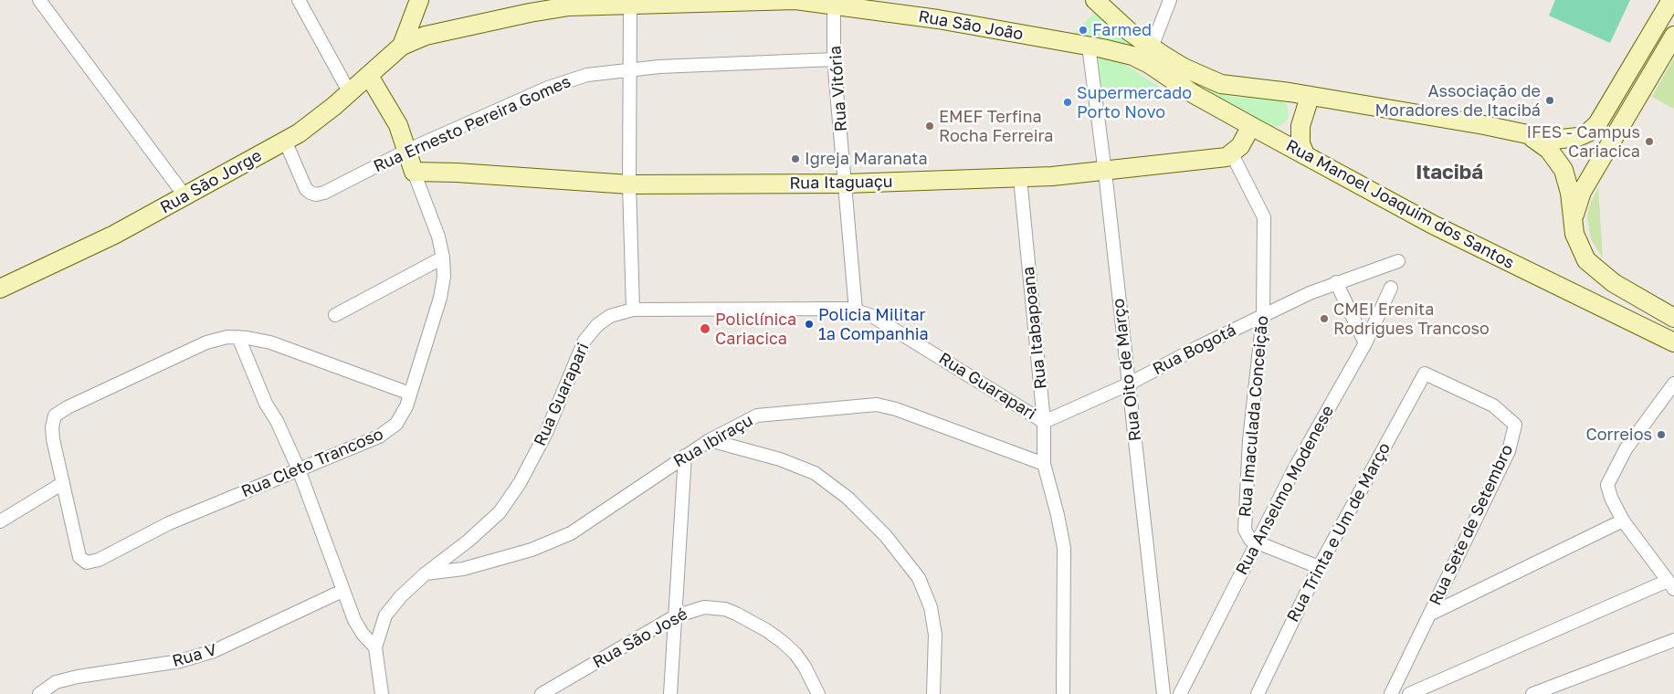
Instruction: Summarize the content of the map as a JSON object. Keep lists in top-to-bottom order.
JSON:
{
  "streets": {
    "main road": [
      "Rua São João",
      "Rua São Jorge",
      "Rua Itaguaçu",
      "Rua Manoel Joaquim dos Santos",
      "Rua Cleto Trancoso"
    ],
    "street": [
      "Rua Vitória",
      "Rua Ernesto Pereira Gomes",
      "Rua Itabapoana",
      "Rua Bogotá",
      "Rua Oito de Março",
      "Rua Guarapari",
      "Rua Imaculada Conceição",
      "Rua Ibiraçu",
      "Rua Anselmo Modenese",
      "Rua Sete de Setembro",
      "Rua Trinta e Um de Março",
      "Rua São José",
      "Rua V"
    ]
  },
  "crossings": [
    ["Rua São João", "Rua Vitória"],
    ["Rua São João", "Rua São Jorge"],
    ["Rua São João", "Rua Manoel Joaquim dos Santos"],
    ["Rua São João", "Rua Oito de Março"],
    ["Rua Vitória", "Rua Ernesto Pereira Gomes"],
    ["Rua Vitória", "Rua Itaguaçu"],
    ["Rua Vitória", "Rua Guarapari"],
    ["Rua Ernesto Pereira Gomes", "Rua São Jorge"],
    ["Rua Ernesto Pereira Gomes", "Rua Cleto Trancoso"],
    ["Rua São Jorge", "Rua Cleto Trancoso"],
    ["Rua Itaguaçu", "Rua Itabapoana"],
    ["Rua Itaguaçu", "Rua Oito de Março"],
    ["Rua Itaguaçu", "Rua Imaculada Conceição"],
    ["Rua Itaguaçu", "Rua Cleto Trancoso"],
    ["Rua Itabapoana", "Rua Bogotá"],
    ["Rua Itabapoana", "Rua Guarapari"],
    ["Rua Itabapoana", "Rua Ibiraçu"],
    ["Rua Bogotá", "Rua Oito de Março"],
    ["Rua Bogotá", "Rua Guarapari"],
    ["Rua Bogotá", "Rua Imaculada Conceição"],
    ["Rua Guarapari", "Rua Ibiraçu"],
    ["Rua Imaculada Conceição", "Rua Anselmo Modenese"],
    ["Rua Sete de Setembro", "Rua Trinta e Um de Março"]
  ],
  "districts": ["Itacibá"],
  "places": [
    "Farmed",
    "Associação de Moradores de Itacibá",
    "Supermercado Porto Novo",
    "EMEF Terfina Rocha Ferreira",
    "IFES - Campus Cariacica",
    "Igreja Maranata",
    "CMEI Erenita Rodrigues Trancoso",
    "Policia Militar 1ª Companhia",
    "Policlínica Cariacica",
    "Correios"
  ]
}
